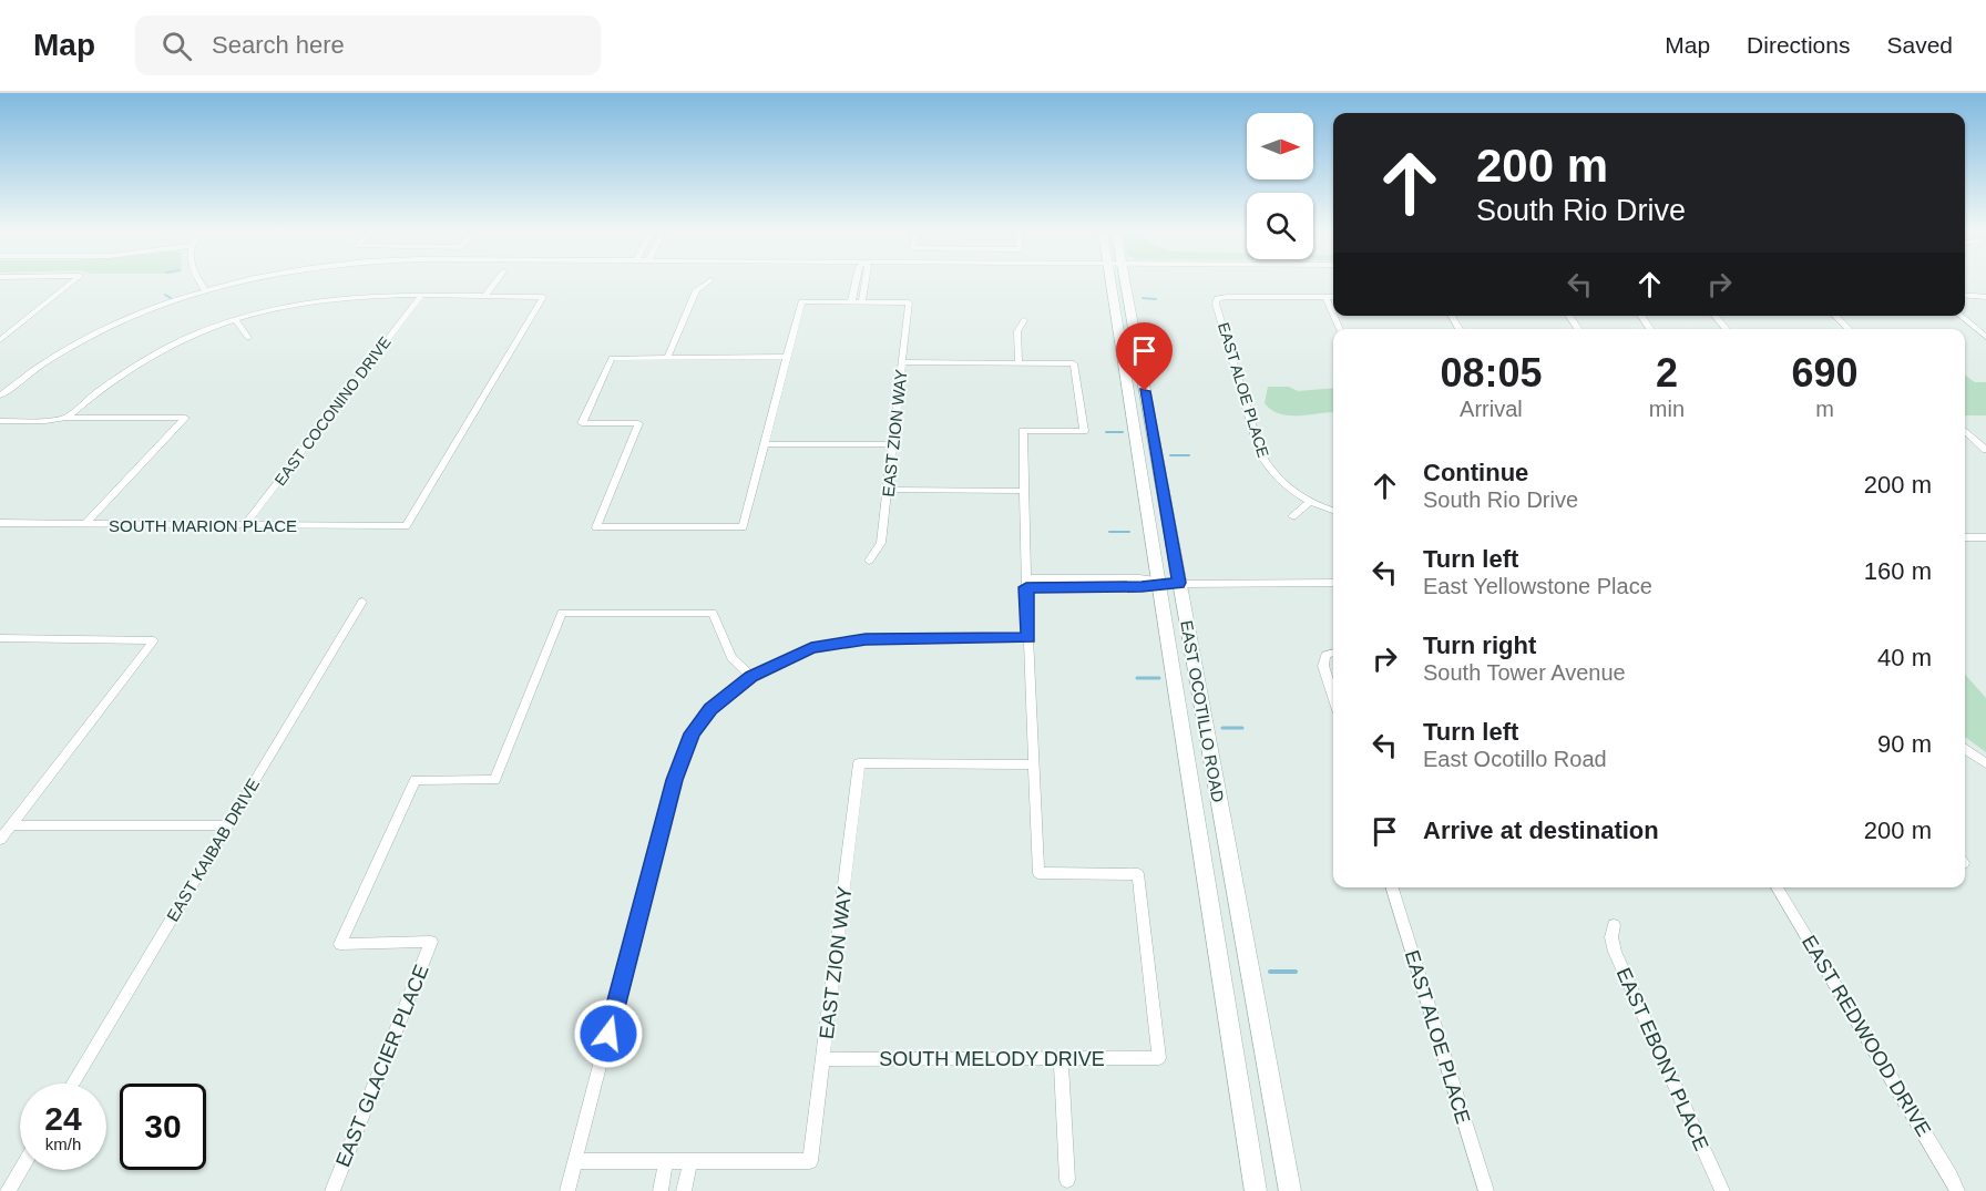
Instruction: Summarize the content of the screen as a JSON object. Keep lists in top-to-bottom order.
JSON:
{
  "streets": {
    "main road": ["EAST OCOTILLO ROAD"],
    "street": [
      "EAST ALOE PLACE",
      "EAST COCONINO DRIVE",
      "EAST ZION WAY",
      "SOUTH MARION PLACE",
      "EAST KAIBAB DRIVE",
      "EAST REDWOOD DRIVE",
      "SOUTH MELODY DRIVE",
      "EAST EBONY PLACE",
      "EAST GLACIER PLACE"
    ]
  },
  "crossings": [
    ["EAST COCONINO DRIVE", "SOUTH MARION PLACE"],
    ["EAST ZION WAY", "SOUTH MELODY DRIVE"]
  ],
  "north": "right",
  "page": {
    "header": "Map",
    "search": "Search here",
    "nav": ["Map", "Directions", "Saved"],
    "turn": ["200 m", "South Rio Drive"],
    "eta": [
      "08:05",
      "Arrival",
      "2",
      "min",
      "690",
      "m"
    ],
    "list": [
      {
        "name": "Continue",
        "note": "South Rio Drive",
        "value": "200 m"
      },
      {
        "name": "Turn left",
        "note": "East Yellowstone Place",
        "value": "160 m"
      },
      {
        "name": "Turn right",
        "note": "South Tower Avenue",
        "value": "40 m"
      },
      {
        "name": "Turn left",
        "note": "East Ocotillo Road",
        "value": "90 m"
      },
      {
        "name": "Arrive at destination",
        "value": "200 m"
      }
    ],
    "speed": "24 km/h",
    "limit": "30"
  }
}
